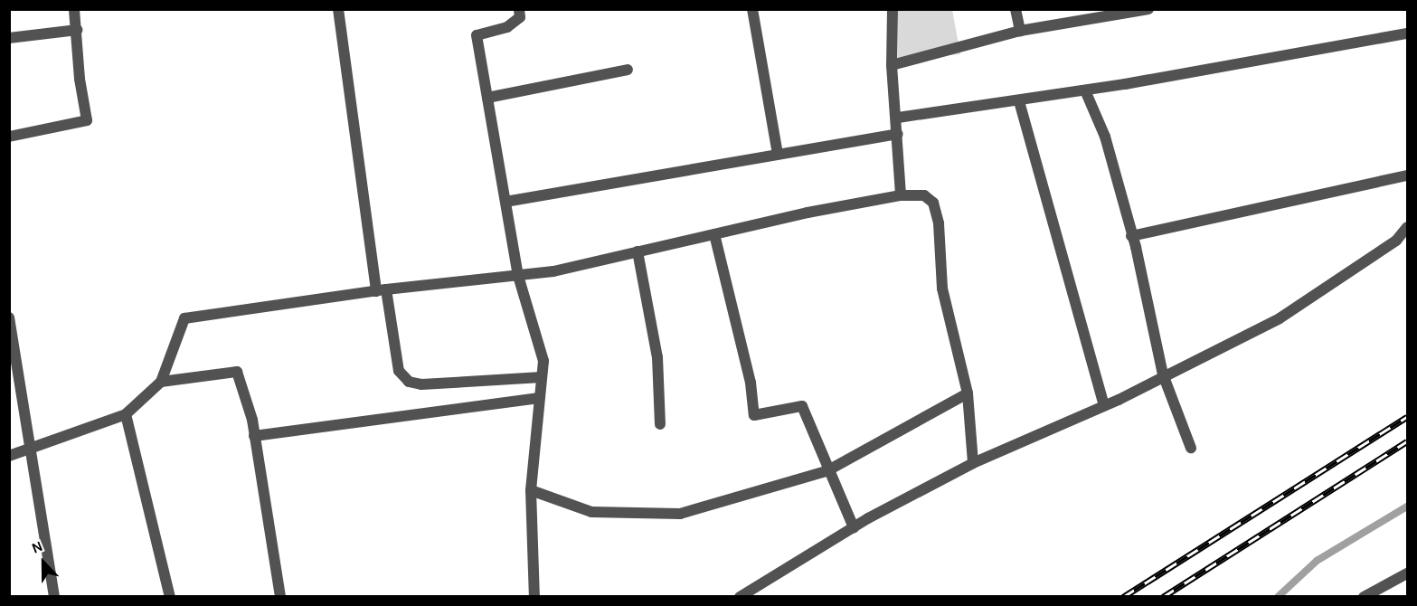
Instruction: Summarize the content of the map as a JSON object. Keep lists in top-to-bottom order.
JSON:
{
  "north": "top"
}
